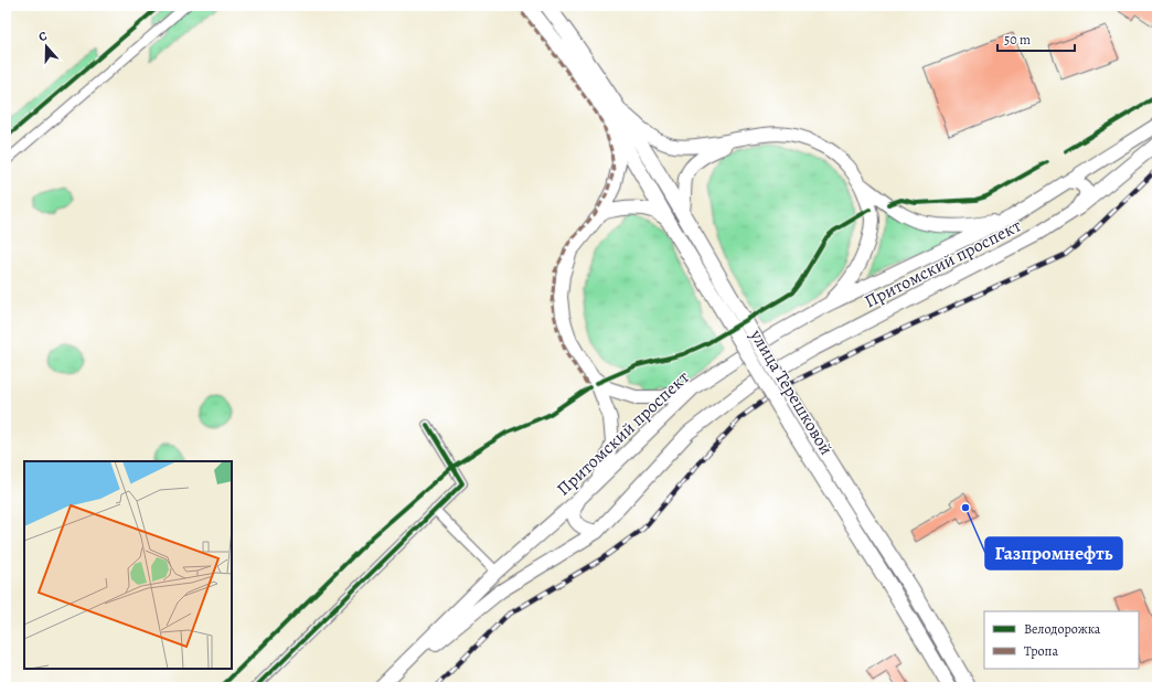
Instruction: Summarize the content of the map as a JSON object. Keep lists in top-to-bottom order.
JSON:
{
  "streets": {
    "main road": ["Притомский проспект", "улица Терешковой"]
  },
  "places": ["Газпромнефть"],
  "legend": ["Велодорожка", "Тропа"],
  "scale_bar": "50 m",
  "north": "top"
}
